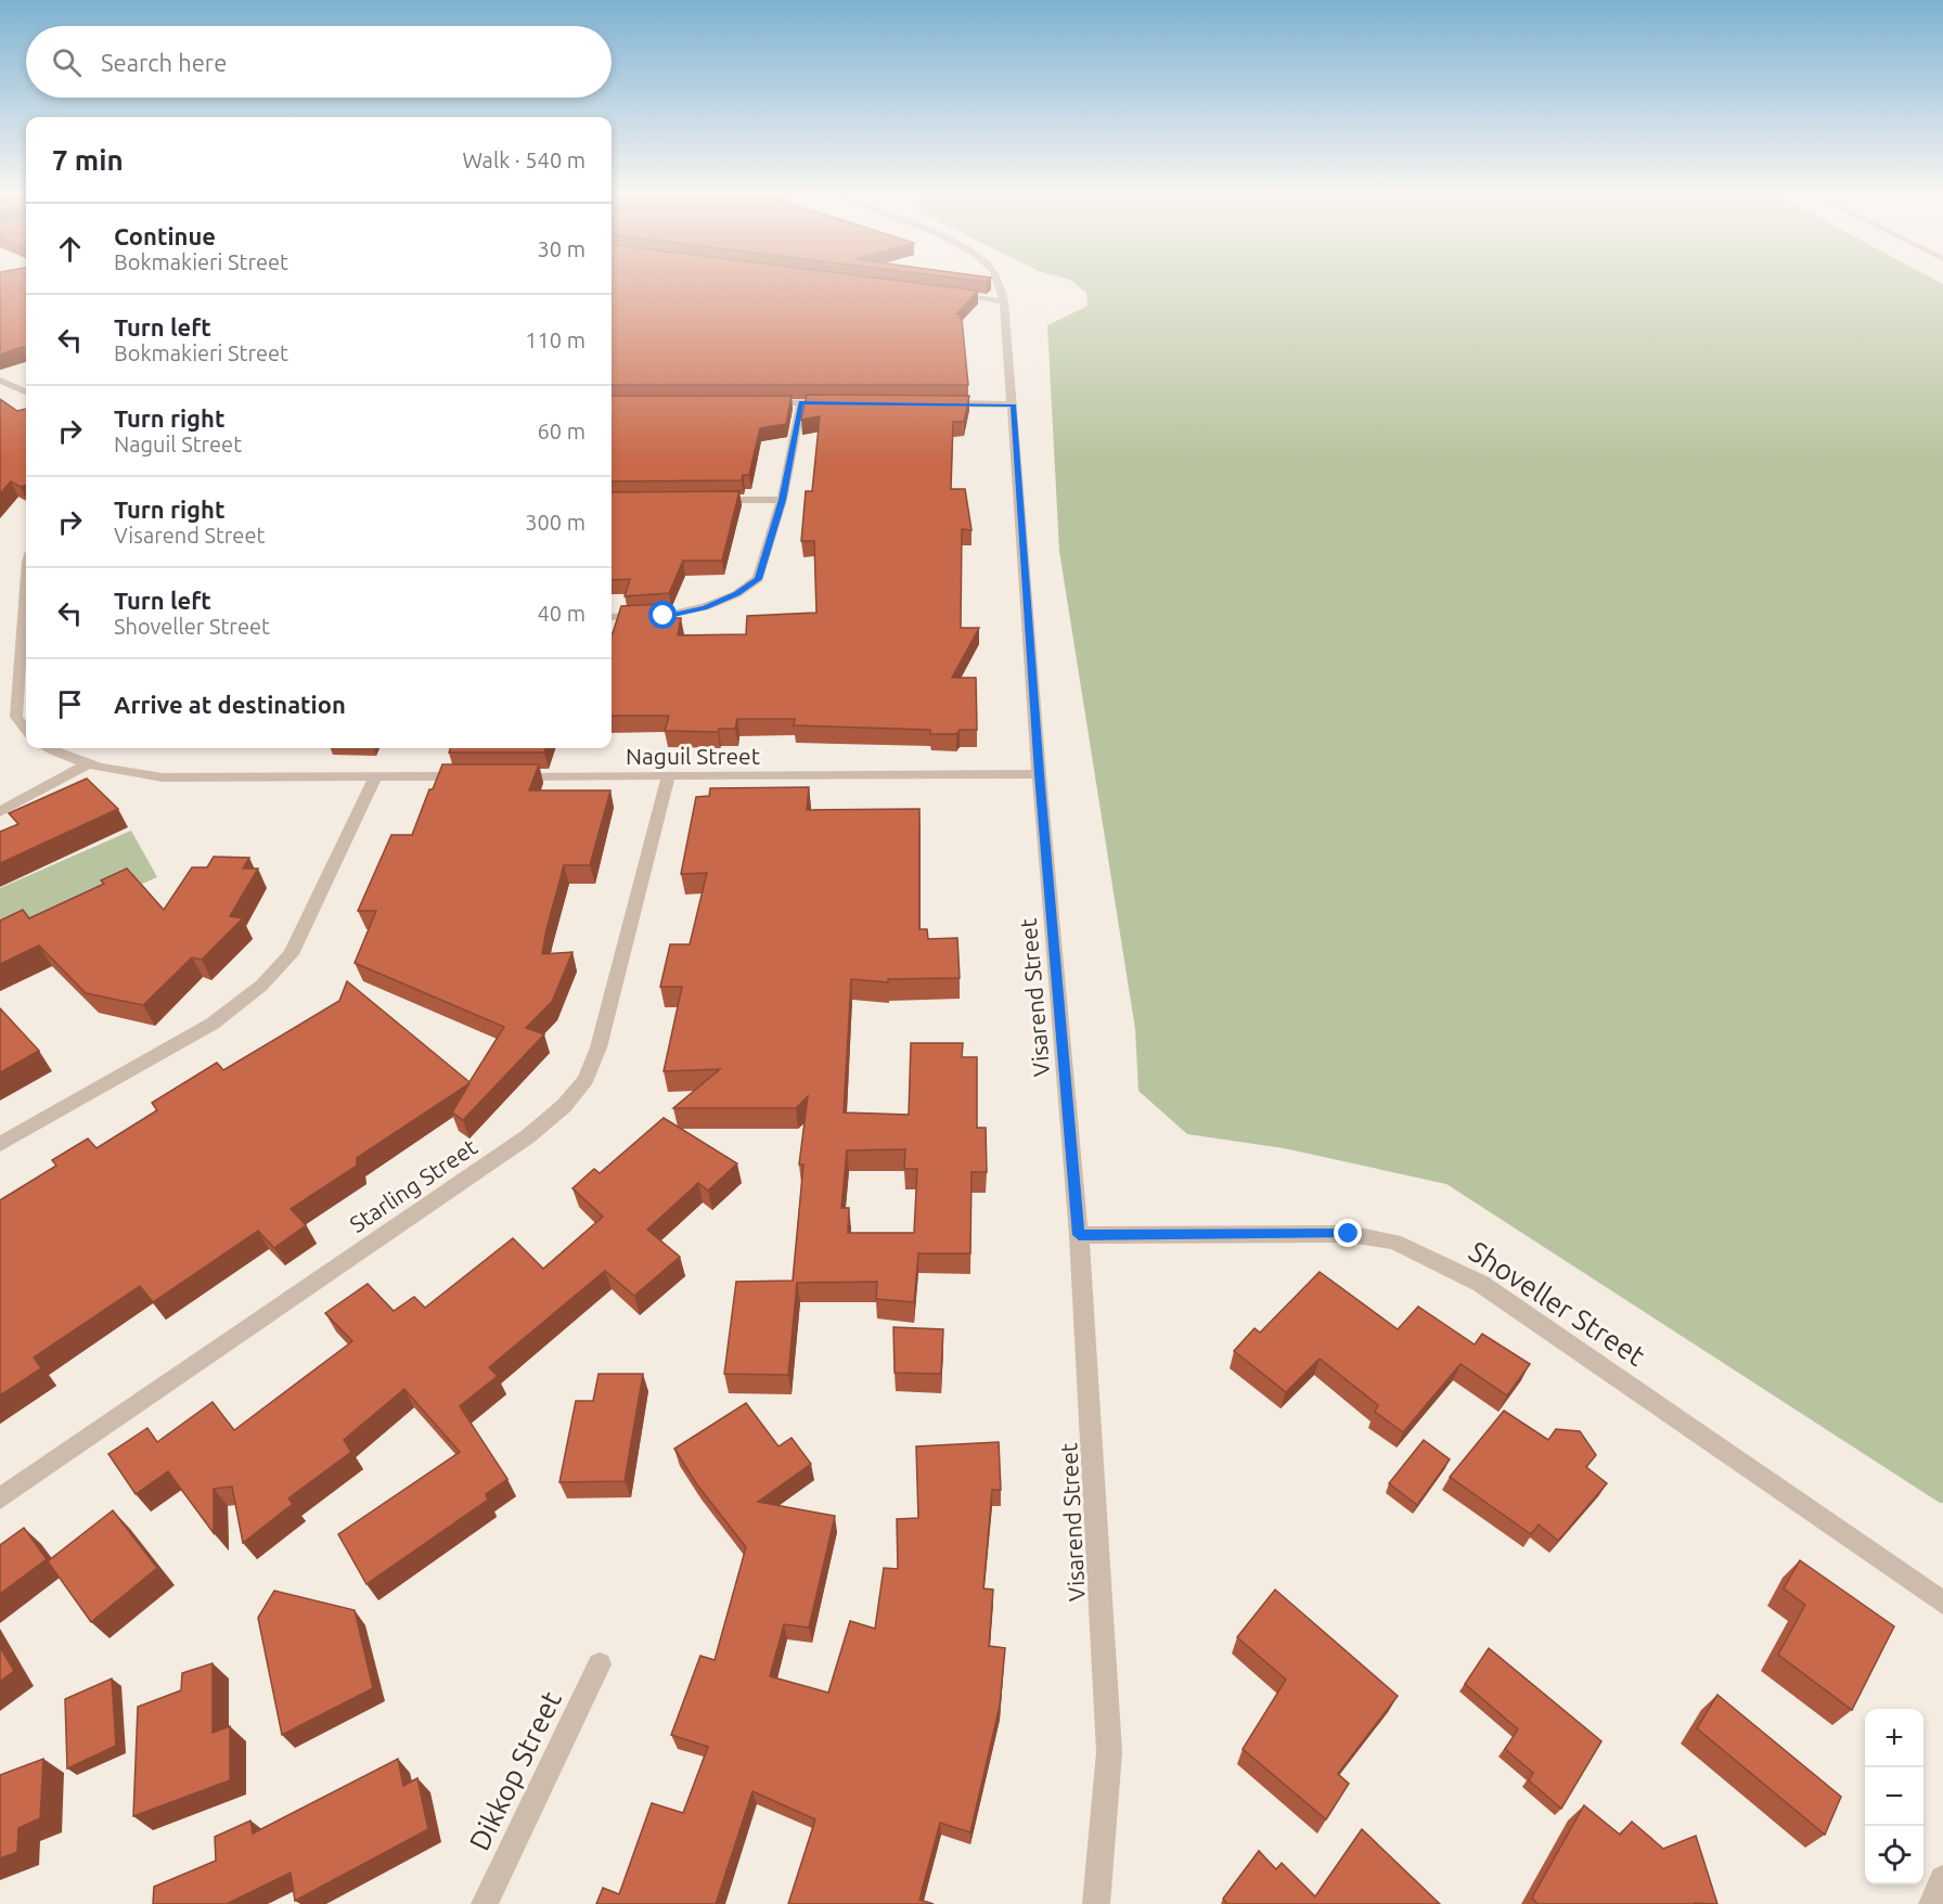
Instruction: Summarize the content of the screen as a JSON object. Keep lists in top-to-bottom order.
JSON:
{
  "streets": {
    "street": [
      "Naguil Street",
      "Visarend Street",
      "Starling Street",
      "Shoveller Street",
      "Dikkop Street"
    ]
  },
  "crossings": [
    ["Naguil Street", "Visarend Street"],
    ["Naguil Street", "Starling Street"],
    ["Visarend Street", "Shoveller Street"]
  ],
  "page": {
    "search": "Search here",
    "heading": ["7 min", "Walk · 540 m"],
    "list": [
      ["Continue", "Bokmakieri Street", "30 m"],
      ["Turn left", "Bokmakieri Street", "110 m"],
      ["Turn right", "Naguil Street", "60 m"],
      ["Turn right", "Visarend Street", "300 m"],
      ["Turn left", "Shoveller Street", "40 m"],
      "Arrive at destination"
    ],
    "map_buttons": ["+", "−"]
  }
}
